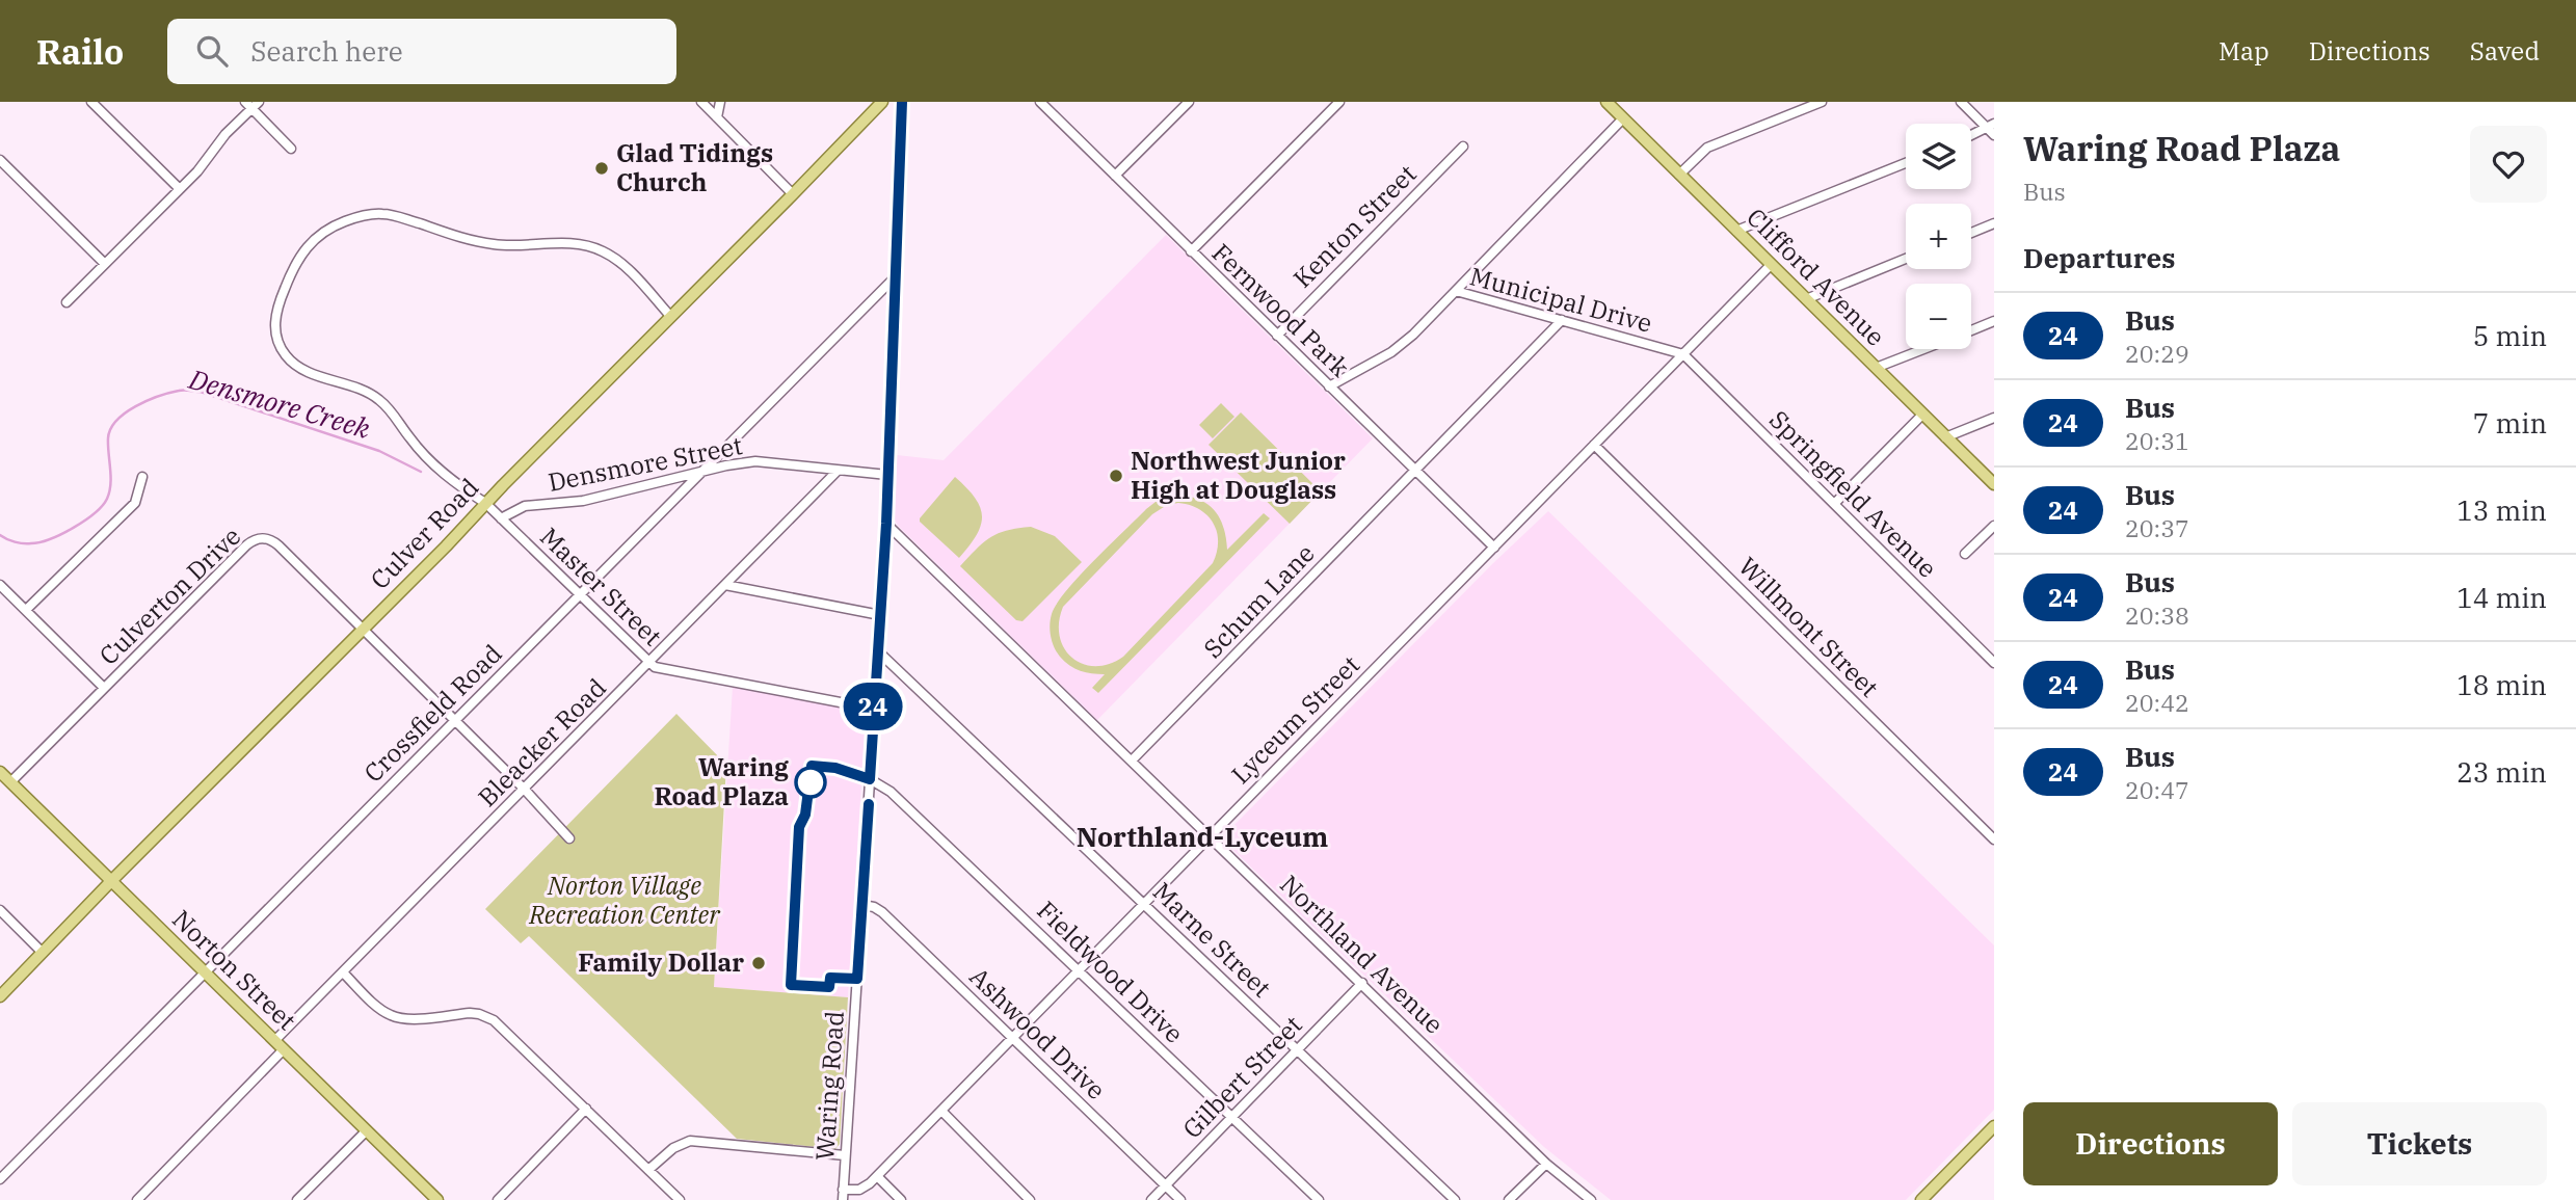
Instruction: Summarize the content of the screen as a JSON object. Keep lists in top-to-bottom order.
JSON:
{
  "streets": {
    "main road": ["Clifford Avenue", "Culver Road", "Norton Street"],
    "street": [
      "Kenton Street",
      "Municipal Drive",
      "Fernwood Park",
      "Densmore Street",
      "Springfield Avenue",
      "Master Street",
      "Culverton Drive",
      "Schum Lane",
      "Willmont Street",
      "Crossfield Road",
      "Lyceum Street",
      "Bleacker Road",
      "Marne Street",
      "Northland Avenue",
      "Fieldwood Drive",
      "Ashwood Drive",
      "Gilbert Street",
      "Waring Road"
    ]
  },
  "crossings": [
    ["Kenton Street", "Fernwood Park"],
    ["Clifford Avenue", "Lyceum Street"],
    ["Municipal Drive", "Fernwood Park"],
    ["Municipal Drive", "Springfield Avenue"],
    ["Municipal Drive", "Schum Lane"],
    ["Municipal Drive", "Lyceum Street"],
    ["Fernwood Park", "Schum Lane"],
    ["Fernwood Park", "Lyceum Street"],
    ["Densmore Street", "Master Street"],
    ["Densmore Street", "Crossfield Road"],
    ["Densmore Street", "Bleacker Road"],
    ["Densmore Street", "Waring Road"],
    ["Springfield Avenue", "Lyceum Street"],
    ["Culver Road", "Master Street"],
    ["Culver Road", "Culverton Drive"],
    ["Culver Road", "Norton Street"],
    ["Master Street", "Crossfield Road"],
    ["Master Street", "Bleacker Road"],
    ["Master Street", "Waring Road"],
    ["Culverton Drive", "Norton Street"],
    ["Schum Lane", "Northland Avenue"],
    ["Willmont Street", "Lyceum Street"],
    ["Crossfield Road", "Norton Street"],
    ["Crossfield Road", "Waring Road"],
    ["Lyceum Street", "Marne Street"],
    ["Lyceum Street", "Northland Avenue"],
    ["Lyceum Street", "Fieldwood Drive"],
    ["Lyceum Street", "Ashwood Drive"],
    ["Lyceum Street", "Waring Road"],
    ["Bleacker Road", "Norton Street"],
    ["Marne Street", "Gilbert Street"],
    ["Marne Street", "Waring Road"],
    ["Northland Avenue", "Gilbert Street"],
    ["Northland Avenue", "Waring Road"],
    ["Fieldwood Drive", "Gilbert Street"],
    ["Fieldwood Drive", "Waring Road"],
    ["Ashwood Drive", "Gilbert Street"],
    ["Ashwood Drive", "Waring Road"]
  ],
  "districts": ["Northland-Lyceum"],
  "water": ["Densmore Creek"],
  "parks": ["Norton Village Recreation Center"],
  "places": [
    "Glad Tidings Church",
    "Northwest Junior High at Douglass",
    "Waring Road Plaza",
    "Family Dollar"
  ],
  "lines": ["bus line 24"],
  "page": {
    "header": "Railo",
    "search": "Search here",
    "nav": ["Map", "Directions", "Saved"],
    "on_map": "24",
    "heading": [
      ["Waring Road Plaza", "Bus"],
      "Departures"
    ],
    "map_buttons": ["+", "−"],
    "list": [
      {
        "mark": "24",
        "name": "Bus",
        "note": "20:29",
        "value": "5 min"
      },
      {
        "mark": "24",
        "name": "Bus",
        "note": "20:31",
        "value": "7 min"
      },
      {
        "mark": "24",
        "name": "Bus",
        "note": "20:37",
        "value": "13 min"
      },
      {
        "mark": "24",
        "name": "Bus",
        "note": "20:38",
        "value": "14 min"
      },
      {
        "mark": "24",
        "name": "Bus",
        "note": "20:42",
        "value": "18 min"
      },
      {
        "mark": "24",
        "name": "Bus",
        "note": "20:47",
        "value": "23 min"
      }
    ],
    "buttons": ["Directions", "Tickets"]
  }
}
